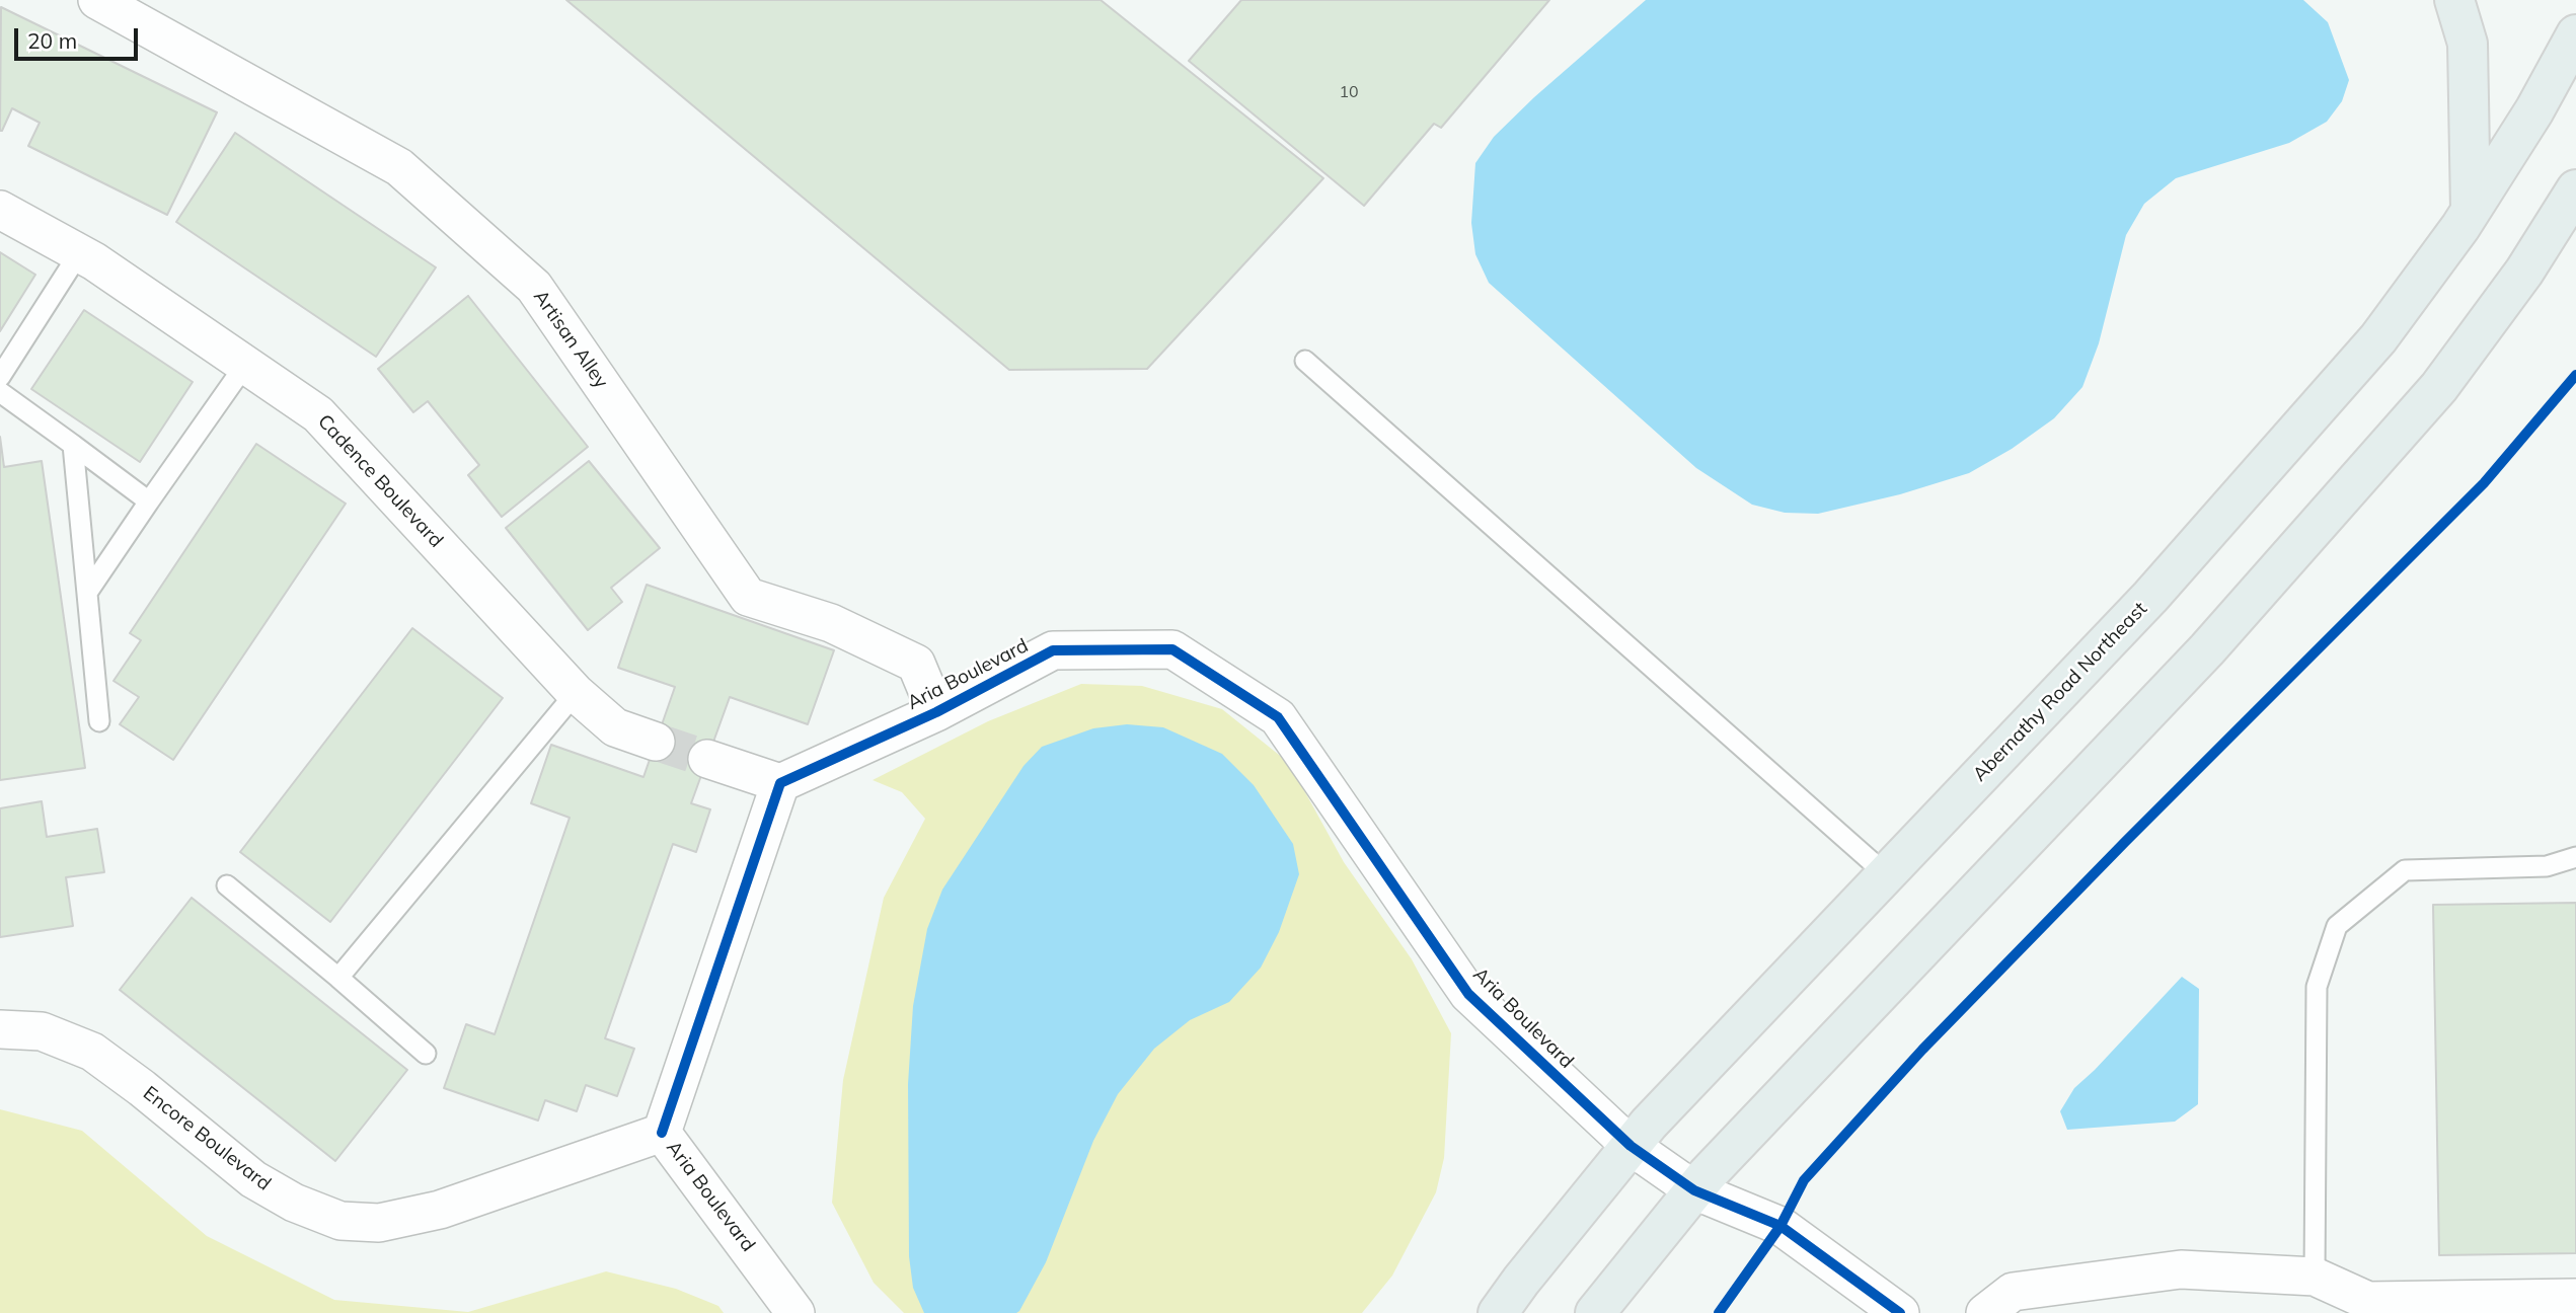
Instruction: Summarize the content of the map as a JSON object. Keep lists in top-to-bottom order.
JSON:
{
  "streets": {
    "main road": ["Abernathy Road Northeast"],
    "street": [
      "Artisan Alley",
      "Cadence Boulevard",
      "Aria Boulevard",
      "Encore Boulevard"
    ]
  },
  "crossings": [
    ["Artisan Alley", "Aria Boulevard"],
    ["Aria Boulevard", "Abernathy Road Northeast"],
    ["Aria Boulevard", "Encore Boulevard"]
  ],
  "house_numbers": ["10"],
  "scale_bar": "20 m"
}
